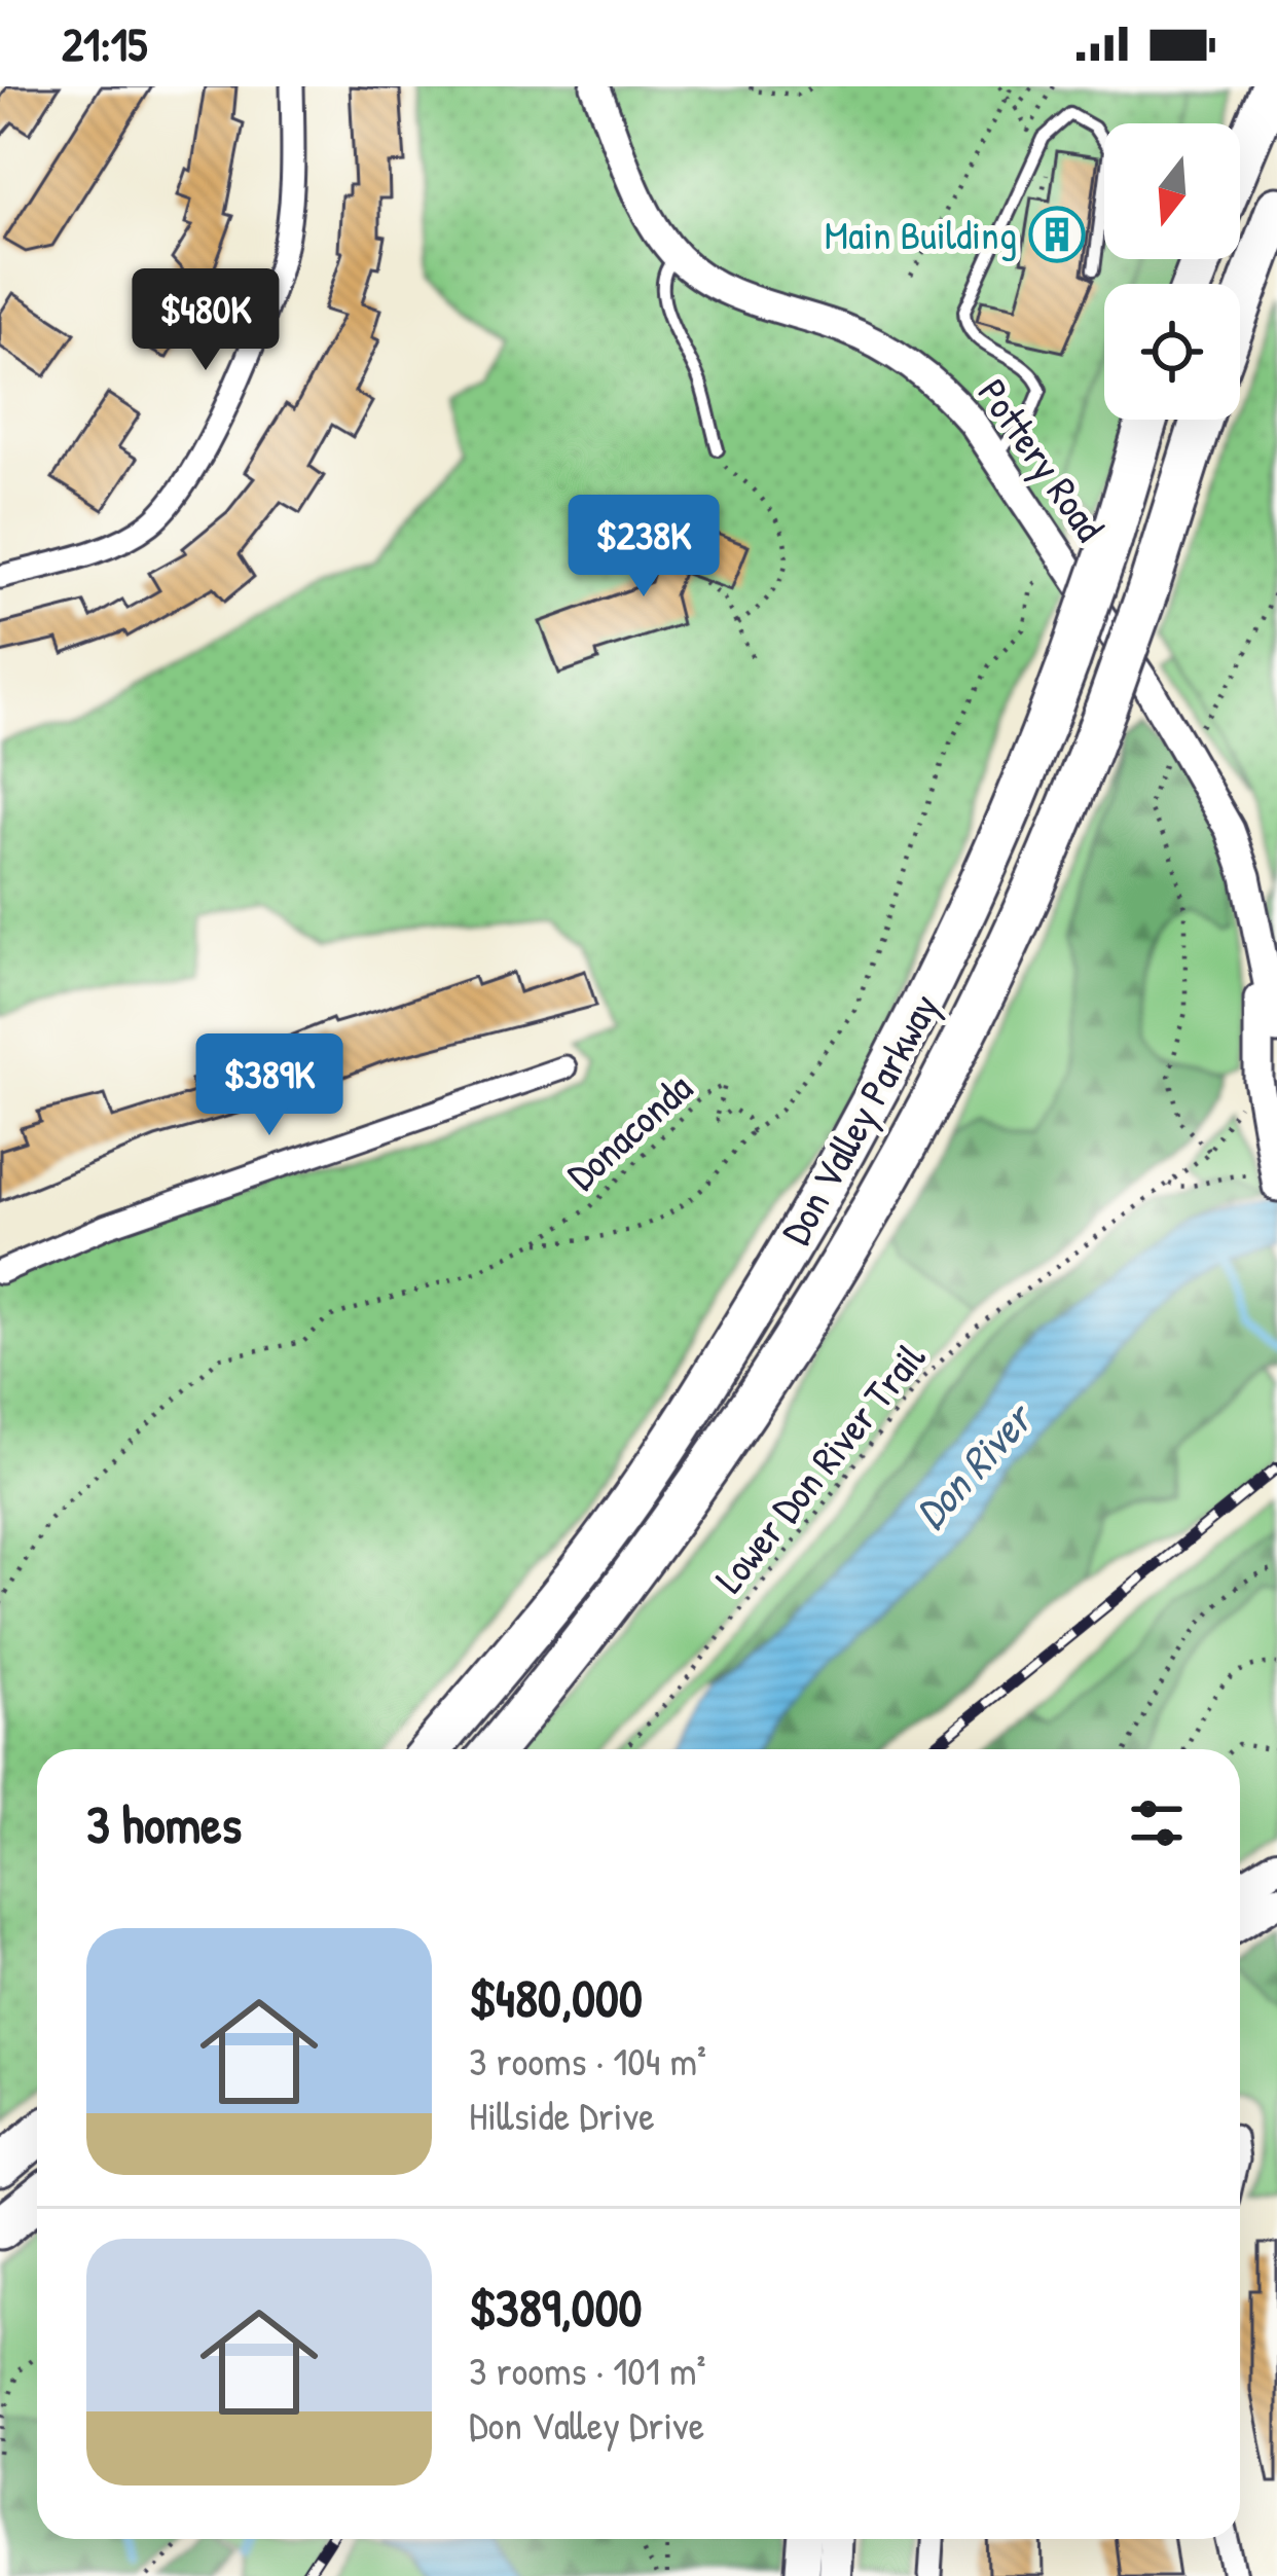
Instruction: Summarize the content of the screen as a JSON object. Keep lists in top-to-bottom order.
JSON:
{
  "streets": {
    "highway": ["Don Valley Parkway"],
    "street": ["Pottery Road"],
    "path": ["Donaconda", "Lower Don River Trail"]
  },
  "water": ["Don River"],
  "places": {
    "building": ["Main Building"]
  },
  "north": "bottom",
  "page": {
    "status": "21:15",
    "price": ["$480K", "$238K", "$389K"],
    "heading": "3 homes",
    "list": [
      {
        "name": "$480,000",
        "note": "3 rooms · 104 m² · Hillside Drive"
      },
      {
        "name": "$389,000",
        "note": "3 rooms · 101 m² · Don Valley Drive"
      }
    ]
  }
}
